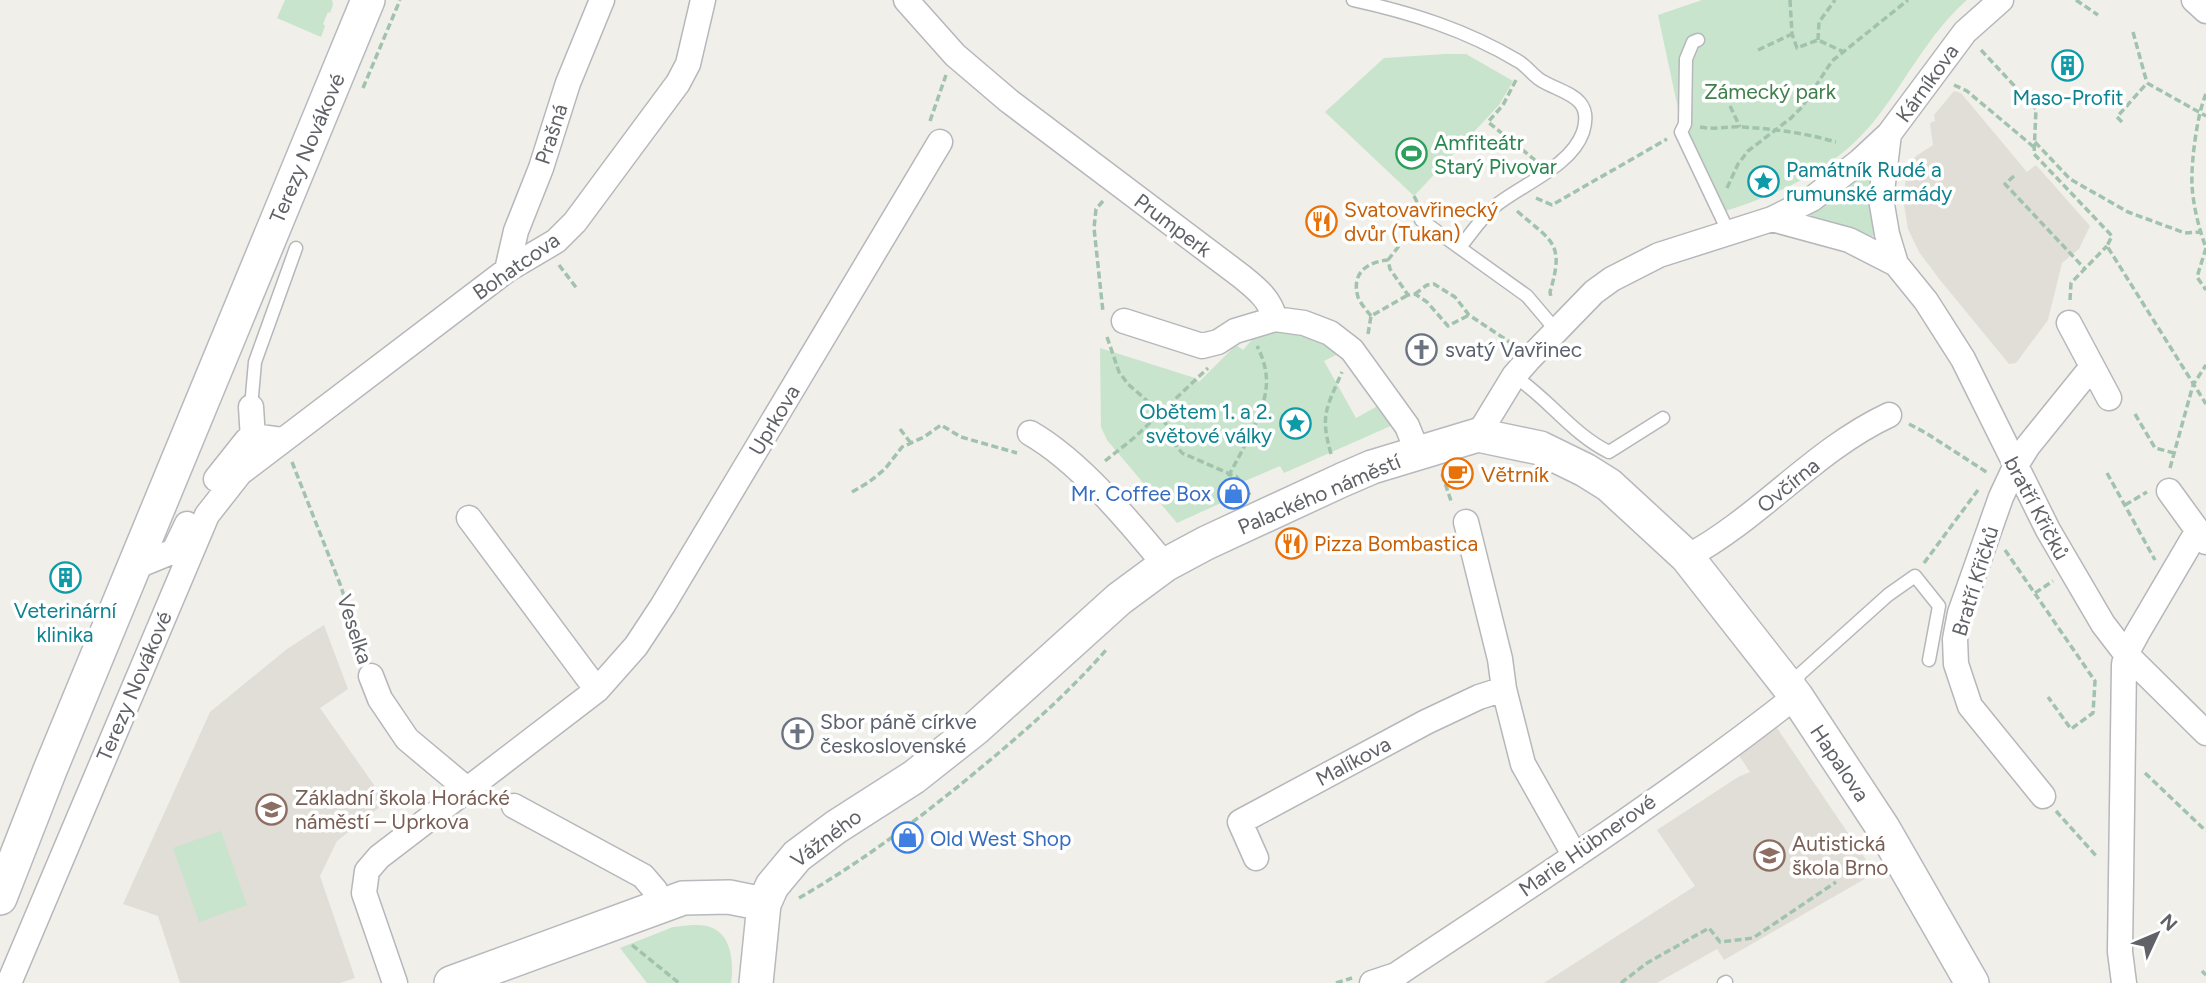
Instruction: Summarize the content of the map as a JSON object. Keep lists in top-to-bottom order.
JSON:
{
  "streets": {
    "street": [
      "Kárníkova",
      "Prašná",
      "Terezy Novákové",
      "Prumperk",
      "Bohatcova",
      "Uprkova",
      "Ovčírna",
      "Palackého náměstí",
      "bratří Křičků",
      "Bratří Křičků",
      "Veselka",
      "Malíkova",
      "Hapalova",
      "Vážného",
      "Marie Hübnerové"
    ]
  },
  "crossings": [
    ["Kárníkova", "bratří Křičků"],
    ["Prašná", "Bohatcova"],
    ["Terezy Novákové", "Bohatcova"],
    ["Terezy Novákové", "Veselka"],
    ["Bohatcova", "Veselka"],
    ["Uprkova", "Veselka"],
    ["Ovčírna", "Palackého náměstí"],
    ["Ovčírna", "Hapalova"],
    ["Palackého náměstí", "Hapalova"],
    ["Palackého náměstí", "Vážného"],
    ["bratří Křičků", "Bratří Křičků"],
    ["Hapalova", "Marie Hübnerové"]
  ],
  "parks": ["Zámecký park"],
  "places": {
    "building": ["Maso-Profit", "Veterinární klinika"],
    "sports": ["Amfiteátr Starý Pivovar"],
    "place": ["Památník Rudé a rumunské armády", "Obětem 1. a 2. světové války"],
    "restaurant": ["Svatovavřinecký dvůr (Tukan)", "Pizza Bombastica"],
    "church": ["svatý Vavřinec", "Sbor páně církve československé"],
    "cafe": ["Větrník"],
    "shop": ["Mr. Coffee Box", "Old West Shop"],
    "school or university": ["Základní škola Horácké náměstí – Uprkova", "Autistická škola Brno"]
  },
  "north": "top right"
}
